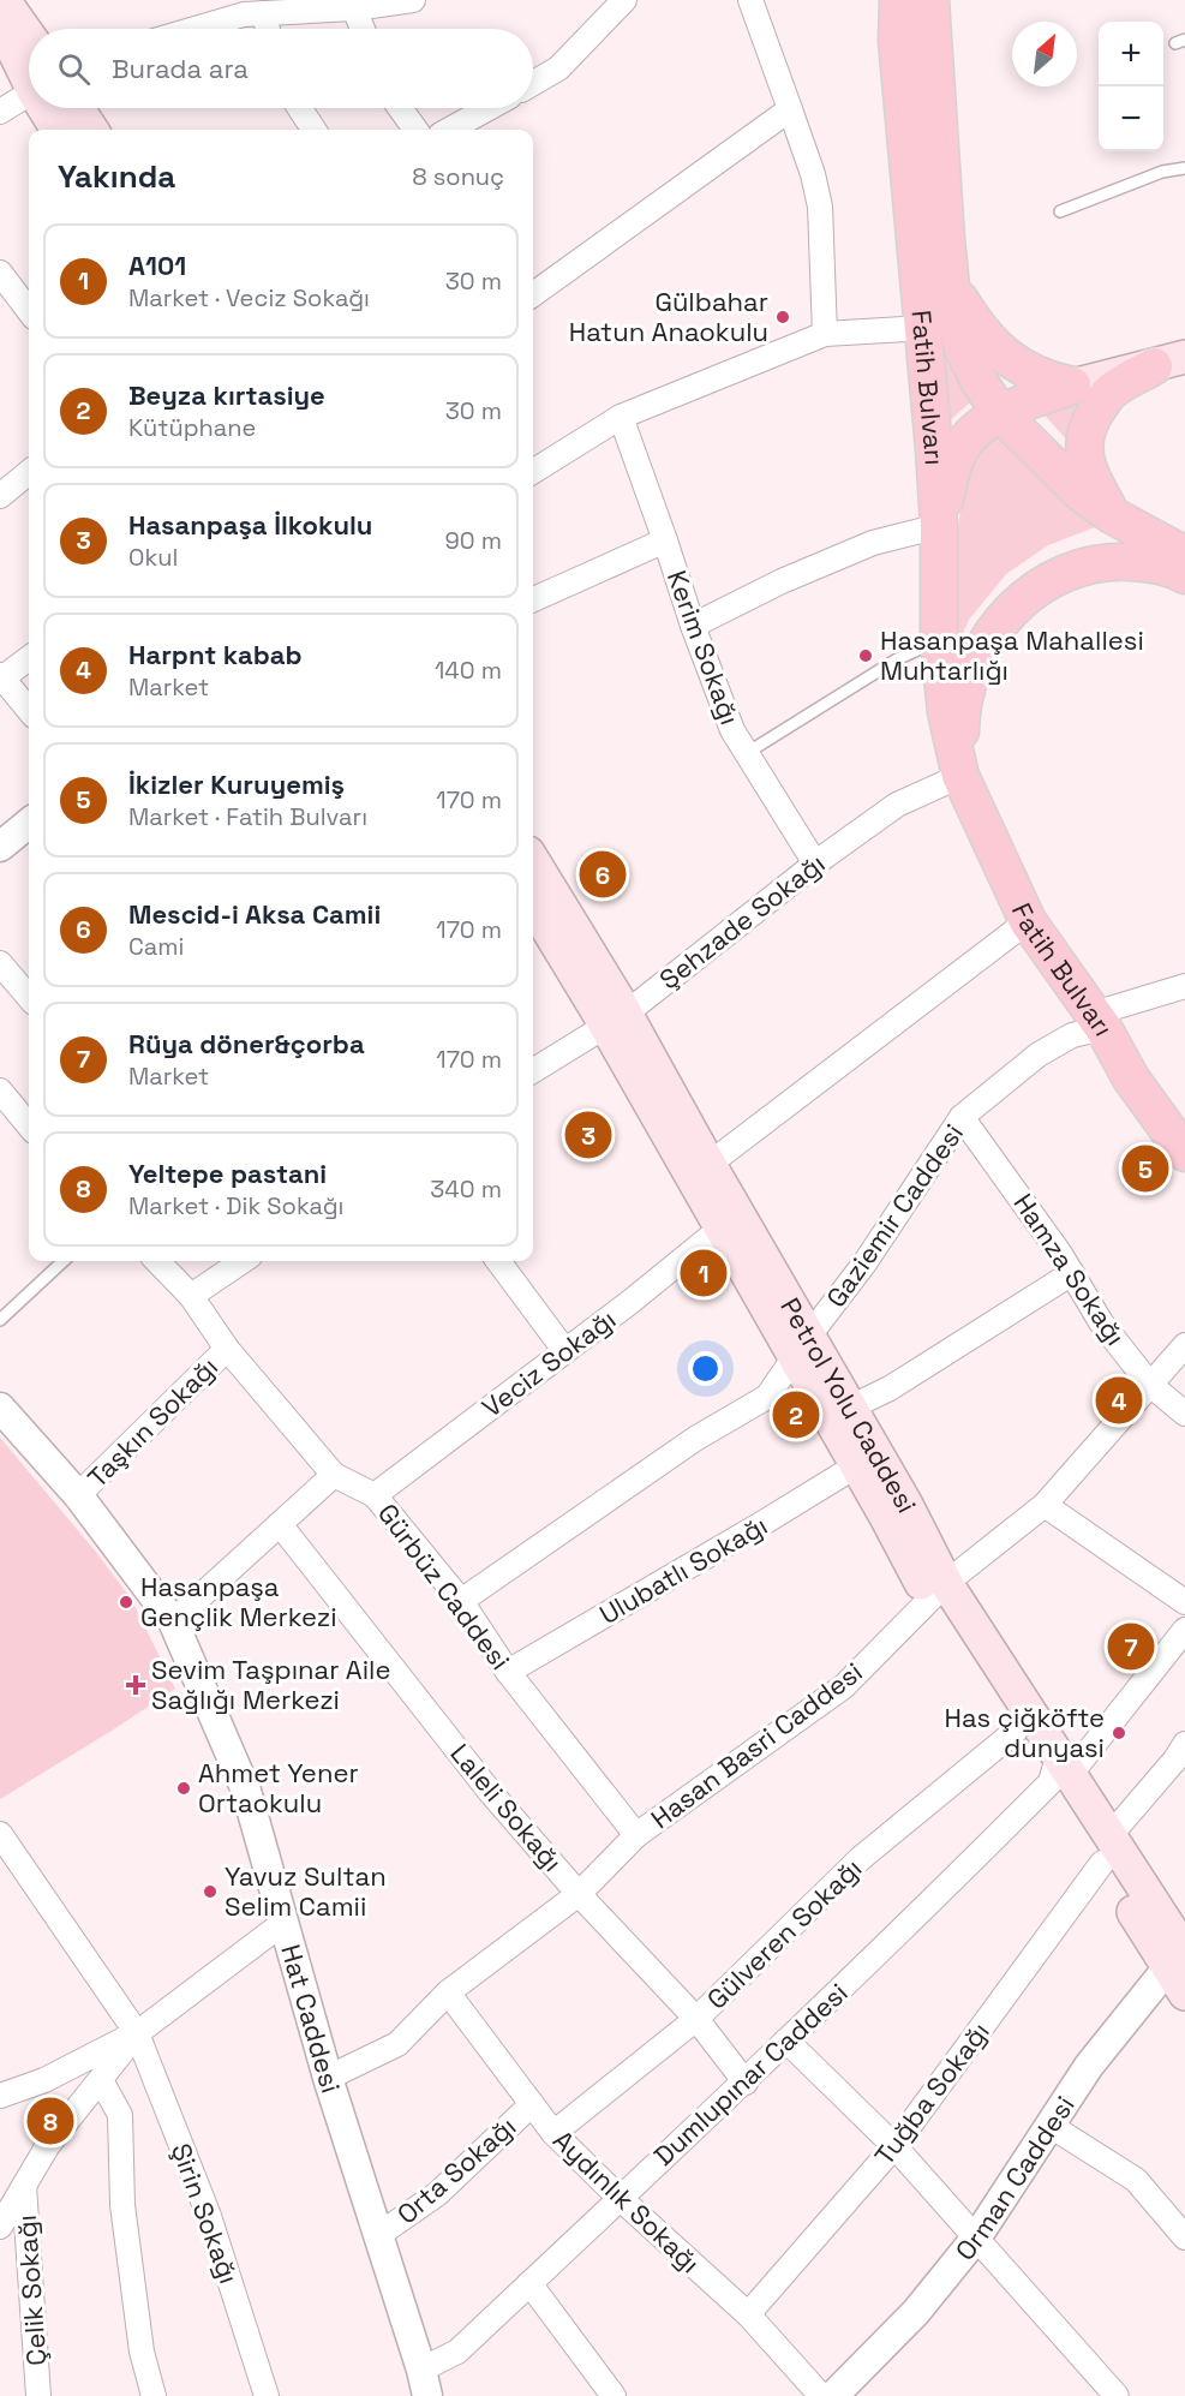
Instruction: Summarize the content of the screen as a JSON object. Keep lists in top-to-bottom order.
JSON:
{
  "streets": {
    "main road": ["Fatih Bulvarı", "Petrol Yolu Caddesi"],
    "street": [
      "Kerim Sokağı",
      "Şehzade Sokağı",
      "Gaziemir Caddesi",
      "Hamza Sokağı",
      "Veciz Sokağı",
      "Taşkın Sokağı",
      "Ulubatlı Sokağı",
      "Gürbüz Caddesi",
      "Hasan Basri Caddesi",
      "Laleli Sokağı",
      "Gülveren Sokağı",
      "Hat Caddesi",
      "Dumlupınar Caddesi",
      "Tuğba Sokağı",
      "Orta Sokağı",
      "Orman Caddesi",
      "Aydınlık Sokağı",
      "Şirin Sokağı",
      "Çelik Sokağı"
    ]
  },
  "crossings": [
    ["Fatih Bulvarı", "Şehzade Sokağı"],
    ["Fatih Bulvarı", "Gaziemir Caddesi"],
    ["Kerim Sokağı", "Şehzade Sokağı"],
    ["Şehzade Sokağı", "Petrol Yolu Caddesi"],
    ["Gaziemir Caddesi", "Hamza Sokağı"],
    ["Gaziemir Caddesi", "Petrol Yolu Caddesi"],
    ["Gaziemir Caddesi", "Gürbüz Caddesi"],
    ["Hamza Sokağı", "Hasan Basri Caddesi"],
    ["Veciz Sokağı", "Petrol Yolu Caddesi"],
    ["Veciz Sokağı", "Gürbüz Caddesi"],
    ["Petrol Yolu Caddesi", "Ulubatlı Sokağı"],
    ["Petrol Yolu Caddesi", "Hasan Basri Caddesi"],
    ["Petrol Yolu Caddesi", "Gülveren Sokağı"],
    ["Petrol Yolu Caddesi", "Dumlupınar Caddesi"],
    ["Petrol Yolu Caddesi", "Tuğba Sokağı"],
    ["Petrol Yolu Caddesi", "Orman Caddesi"],
    ["Taşkın Sokağı", "Gürbüz Caddesi"],
    ["Taşkın Sokağı", "Hat Caddesi"],
    ["Ulubatlı Sokağı", "Gürbüz Caddesi"],
    ["Gürbüz Caddesi", "Hasan Basri Caddesi"],
    ["Hasan Basri Caddesi", "Laleli Sokağı"],
    ["Hasan Basri Caddesi", "Hat Caddesi"],
    ["Hasan Basri Caddesi", "Aydınlık Sokağı"],
    ["Laleli Sokağı", "Gülveren Sokağı"],
    ["Laleli Sokağı", "Dumlupınar Caddesi"],
    ["Gülveren Sokağı", "Aydınlık Sokağı"],
    ["Hat Caddesi", "Dumlupınar Caddesi"],
    ["Hat Caddesi", "Orta Sokağı"],
    ["Dumlupınar Caddesi", "Aydınlık Sokağı"],
    ["Tuğba Sokağı", "Aydınlık Sokağı"],
    ["Orta Sokağı", "Aydınlık Sokağı"]
  ],
  "places": {
    "other": [
      "Gülbahar Hatun Anaokulu",
      "Hasanpaşa Mahallesi Muhtarlığı",
      "Hasanpaşa Gençlik Merkezi",
      "Has çiğköfte dunyasi",
      "Ahmet Yener Ortaokulu",
      "Yavuz Sultan Selim Camii"
    ],
    "health": ["Sevim Taşpınar Aile Sağlığı Merkezi"]
  },
  "north": "top right",
  "page": {
    "map_buttons": ["+", "−"],
    "search": "Burada ara",
    "heading": ["Yakında", "8 sonuç"],
    "list": [
      {
        "mark": "1",
        "name": "A101",
        "note": "Market · Veciz Sokağı",
        "value": "30 m"
      },
      {
        "mark": "2",
        "name": "Beyza kırtasiye",
        "note": "Kütüphane",
        "value": "30 m"
      },
      {
        "mark": "3",
        "name": "Hasanpaşa İlkokulu",
        "note": "Okul",
        "value": "90 m"
      },
      {
        "mark": "4",
        "name": "Harpnt kabab",
        "note": "Market",
        "value": "140 m"
      },
      {
        "mark": "5",
        "name": "İkizler Kuruyemiş",
        "note": "Market · Fatih Bulvarı",
        "value": "170 m"
      },
      {
        "mark": "6",
        "name": "Mescid-i Aksa Camii",
        "note": "Cami",
        "value": "170 m"
      },
      {
        "mark": "7",
        "name": "Rüya döner&çorba",
        "note": "Market",
        "value": "170 m"
      },
      {
        "mark": "8",
        "name": "Yeltepe pastani",
        "note": "Market · Dik Sokağı",
        "value": "340 m"
      }
    ],
    "pins": [
      "6",
      "3",
      "5",
      "1",
      "4",
      "2",
      "7",
      "8"
    ]
  }
}
